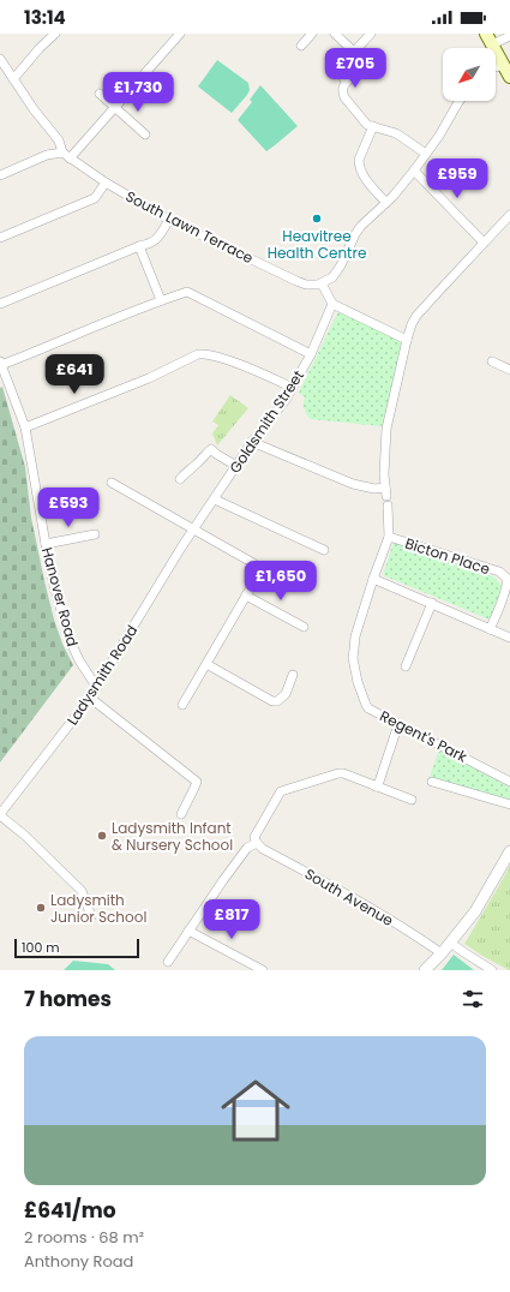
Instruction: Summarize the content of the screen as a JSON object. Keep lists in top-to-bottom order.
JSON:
{
  "streets": {
    "street": [
      "South Lawn Terrace",
      "Goldsmith Street",
      "Bicton Place",
      "Hanover Road",
      "Ladysmith Road",
      "Regent's Park",
      "South Avenue"
    ]
  },
  "crossings": [
    ["Goldsmith Street", "Ladysmith Road"],
    ["Bicton Place", "Regent's Park"],
    ["Hanover Road", "Ladysmith Road"]
  ],
  "places": ["Heavitree Health Centre", "Ladysmith Infant & Nursery School", "Ladysmith Junior School"],
  "scale_bar": "100 m",
  "north": "bottom left",
  "page": {
    "status": "13:14",
    "price": [
      "£705",
      "£1,730",
      "£959",
      "£641",
      "£593",
      "£1,650",
      "£817"
    ],
    "scale": "100 m",
    "heading": "7 homes",
    "list": [
      {
        "name": "£641/mo",
        "note": "2 rooms · 68 m² · Anthony Road"
      }
    ]
  }
}
